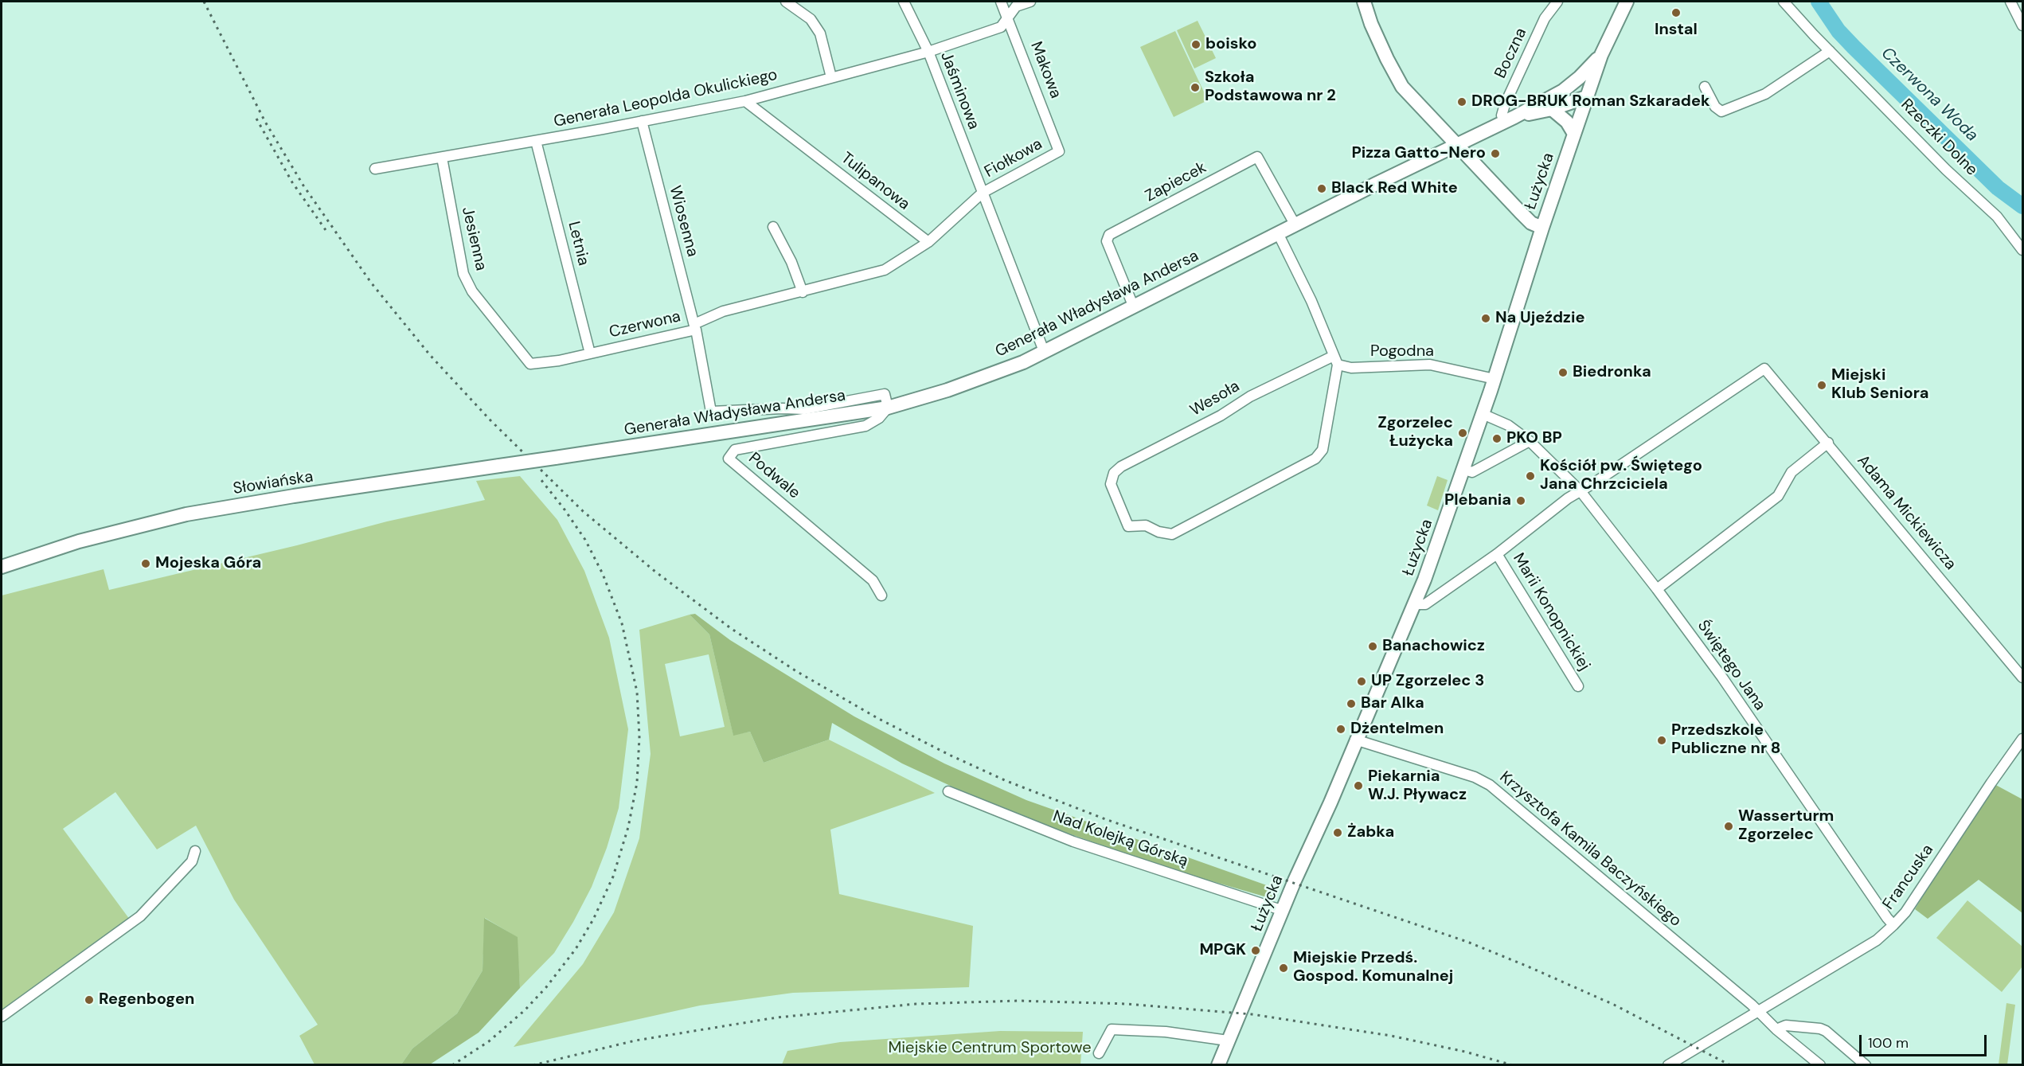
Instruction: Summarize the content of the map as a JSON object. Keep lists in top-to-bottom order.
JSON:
{
  "streets": {
    "street": [
      "Boczna",
      "Makowa",
      "Jaśminowa",
      "Generała Leopolda Okulickiego",
      "Rzeczki Dolne",
      "Fiołkowa",
      "Tulipanowa",
      "Łużycka",
      "Zapiecek",
      "Wiosenna",
      "Jesienna",
      "Letnia",
      "Generała Władysława Andersa",
      "Czerwona",
      "Pogodna",
      "Wesoła",
      "Podwale",
      "Słowiańska",
      "Adama Mickiewicza",
      "Marii Konopnickiej",
      "Świętego Jana",
      "Nad Kolejką Górską",
      "Krzysztofa Kamila Baczyńskiego",
      "Francuska"
    ]
  },
  "crossings": [
    ["Boczna", "Generała Władysława Andersa"],
    ["Makowa", "Generała Leopolda Okulickiego"],
    ["Makowa", "Fiołkowa"],
    ["Jaśminowa", "Generała Leopolda Okulickiego"],
    ["Jaśminowa", "Fiołkowa"],
    ["Jaśminowa", "Generała Władysława Andersa"],
    ["Generała Leopolda Okulickiego", "Tulipanowa"],
    ["Generała Leopolda Okulickiego", "Wiosenna"],
    ["Generała Leopolda Okulickiego", "Jesienna"],
    ["Generała Leopolda Okulickiego", "Letnia"],
    ["Łużycka", "Generała Władysława Andersa"],
    ["Łużycka", "Pogodna"],
    ["Łużycka", "Świętego Jana"],
    ["Łużycka", "Nad Kolejką Górską"],
    ["Łużycka", "Krzysztofa Kamila Baczyńskiego"],
    ["Zapiecek", "Generała Władysława Andersa"],
    ["Wiosenna", "Czerwona"],
    ["Jesienna", "Czerwona"],
    ["Letnia", "Czerwona"],
    ["Generała Władysława Andersa", "Czerwona"],
    ["Generała Władysława Andersa", "Podwale"],
    ["Generała Władysława Andersa", "Słowiańska"],
    ["Czerwona", "Podwale"],
    ["Pogodna", "Wesoła"],
    ["Adama Mickiewicza", "Świętego Jana"],
    ["Świętego Jana", "Francuska"],
    ["Krzysztofa Kamila Baczyńskiego", "Francuska"]
  ],
  "water": ["Czerwona Woda"],
  "parks": ["Miejskie Centrum Sportowe"],
  "places": [
    "Instal",
    "boisko",
    "Szkoła Podstawowa nr 2",
    "DROG-BRUK Roman Szkaradek",
    "Pizza Gatto-Nero",
    "Black Red White",
    "Na Ujeździe",
    "Biedronka",
    "Miejski Klub Seniora",
    "Zgorzelec Łużycka",
    "PKO BP",
    "Kościół pw. Świętego Jana Chrzciciela",
    "Plebania",
    "Mojeska Góra",
    "Banachowicz",
    "UP Zgorzelec 3",
    "Bar Alka",
    "Dżentelmen",
    "Przedszkole Publiczne nr 8",
    "Piekarnia W.J. Pływacz",
    "Wasserturm Zgorzelec",
    "Żabka",
    "MPGK",
    "Miejskie Przedś. Gospod. Komunalnej",
    "Regenbogen"
  ],
  "scale_bar": "100 m"
}
